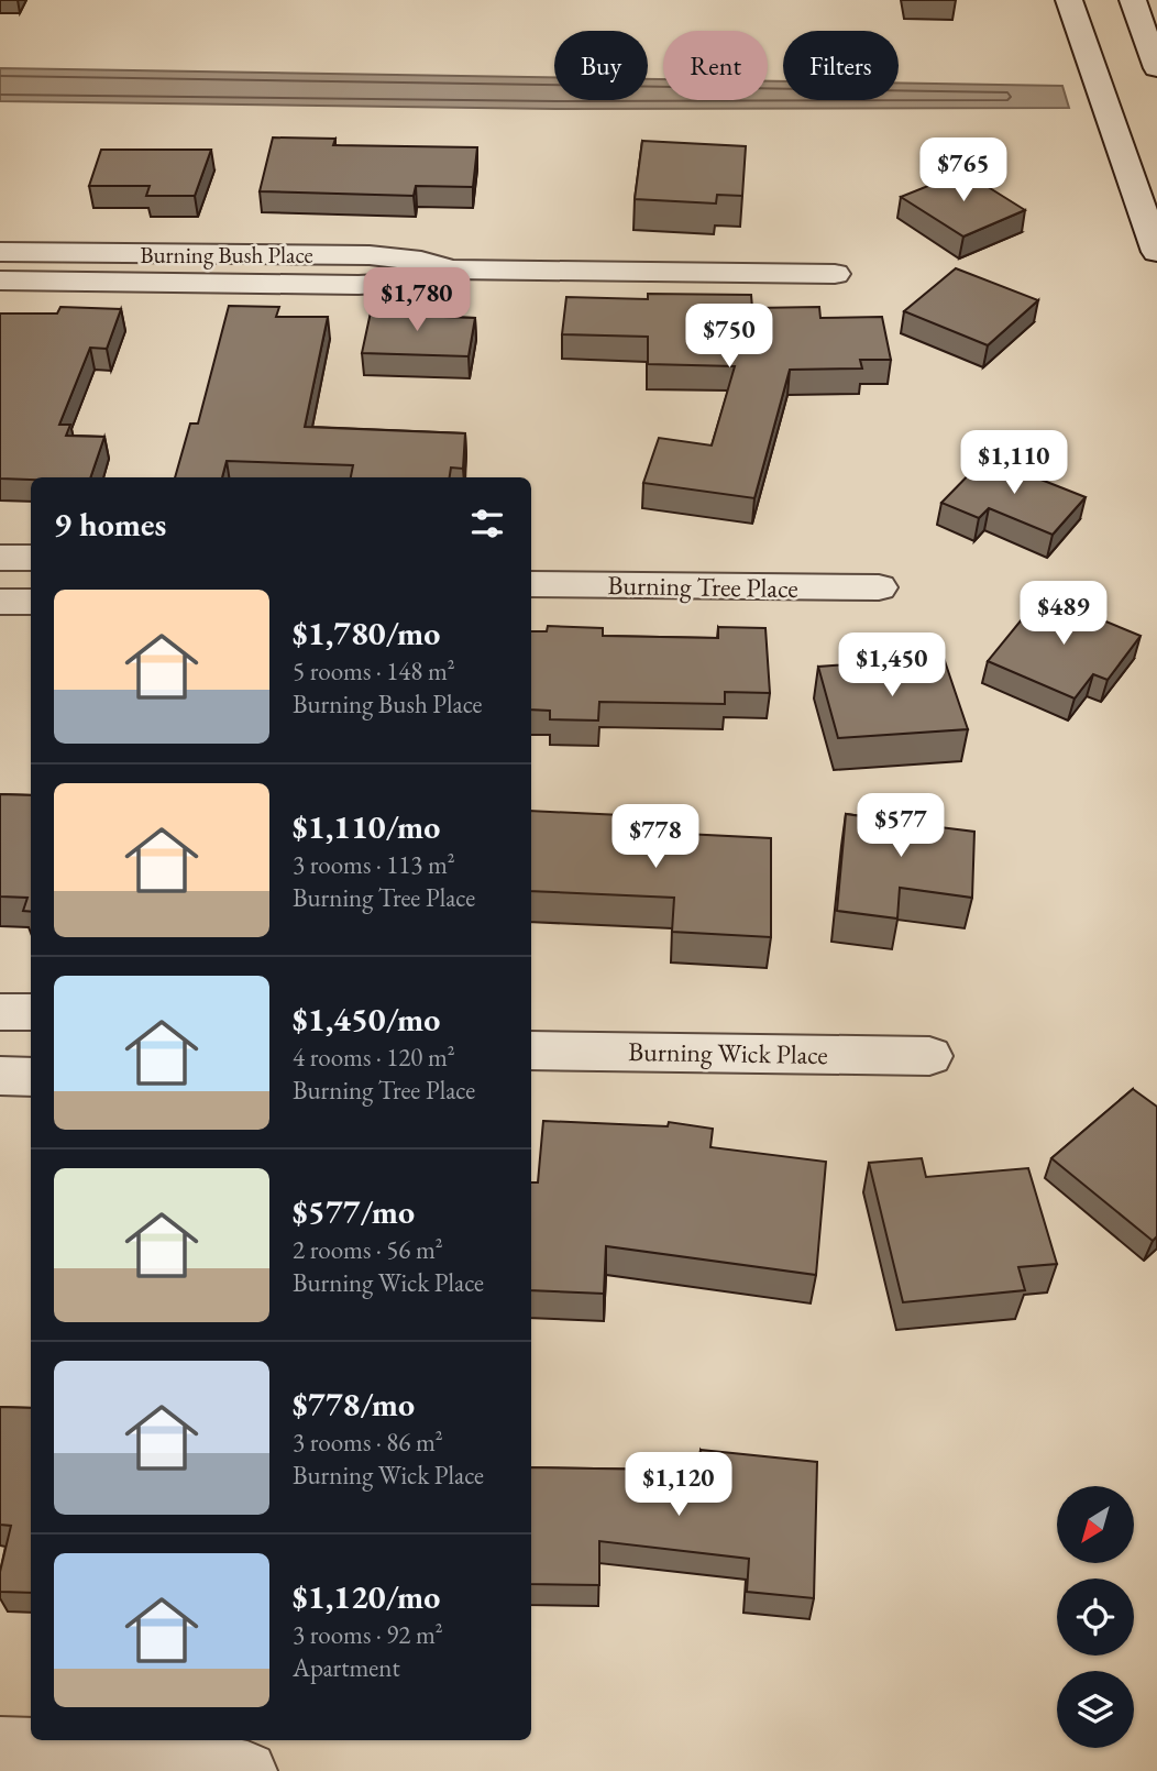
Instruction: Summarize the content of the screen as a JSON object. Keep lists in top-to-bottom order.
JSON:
{
  "streets": {
    "street": ["Burning Bush Place", "Burning Tree Place", "Burning Wick Place"]
  },
  "north": "bottom left",
  "page": {
    "chip": ["Buy", "Rent", "Filters"],
    "price": [
      "$765",
      "$1,780",
      "$750",
      "$1,110",
      "$489",
      "$1,450",
      "$577",
      "$778",
      "$1,120"
    ],
    "heading": "9 homes",
    "list": [
      {
        "name": "$1,780/mo",
        "note": "5 rooms · 148 m² · Burning Bush Place"
      },
      {
        "name": "$1,110/mo",
        "note": "3 rooms · 113 m² · Burning Tree Place"
      },
      {
        "name": "$1,450/mo",
        "note": "4 rooms · 120 m² · Burning Tree Place"
      },
      {
        "name": "$577/mo",
        "note": "2 rooms · 56 m² · Burning Wick Place"
      },
      {
        "name": "$778/mo",
        "note": "3 rooms · 86 m² · Burning Wick Place"
      },
      {
        "name": "$1,120/mo",
        "note": "3 rooms · 92 m² · Apartment"
      }
    ]
  }
}
